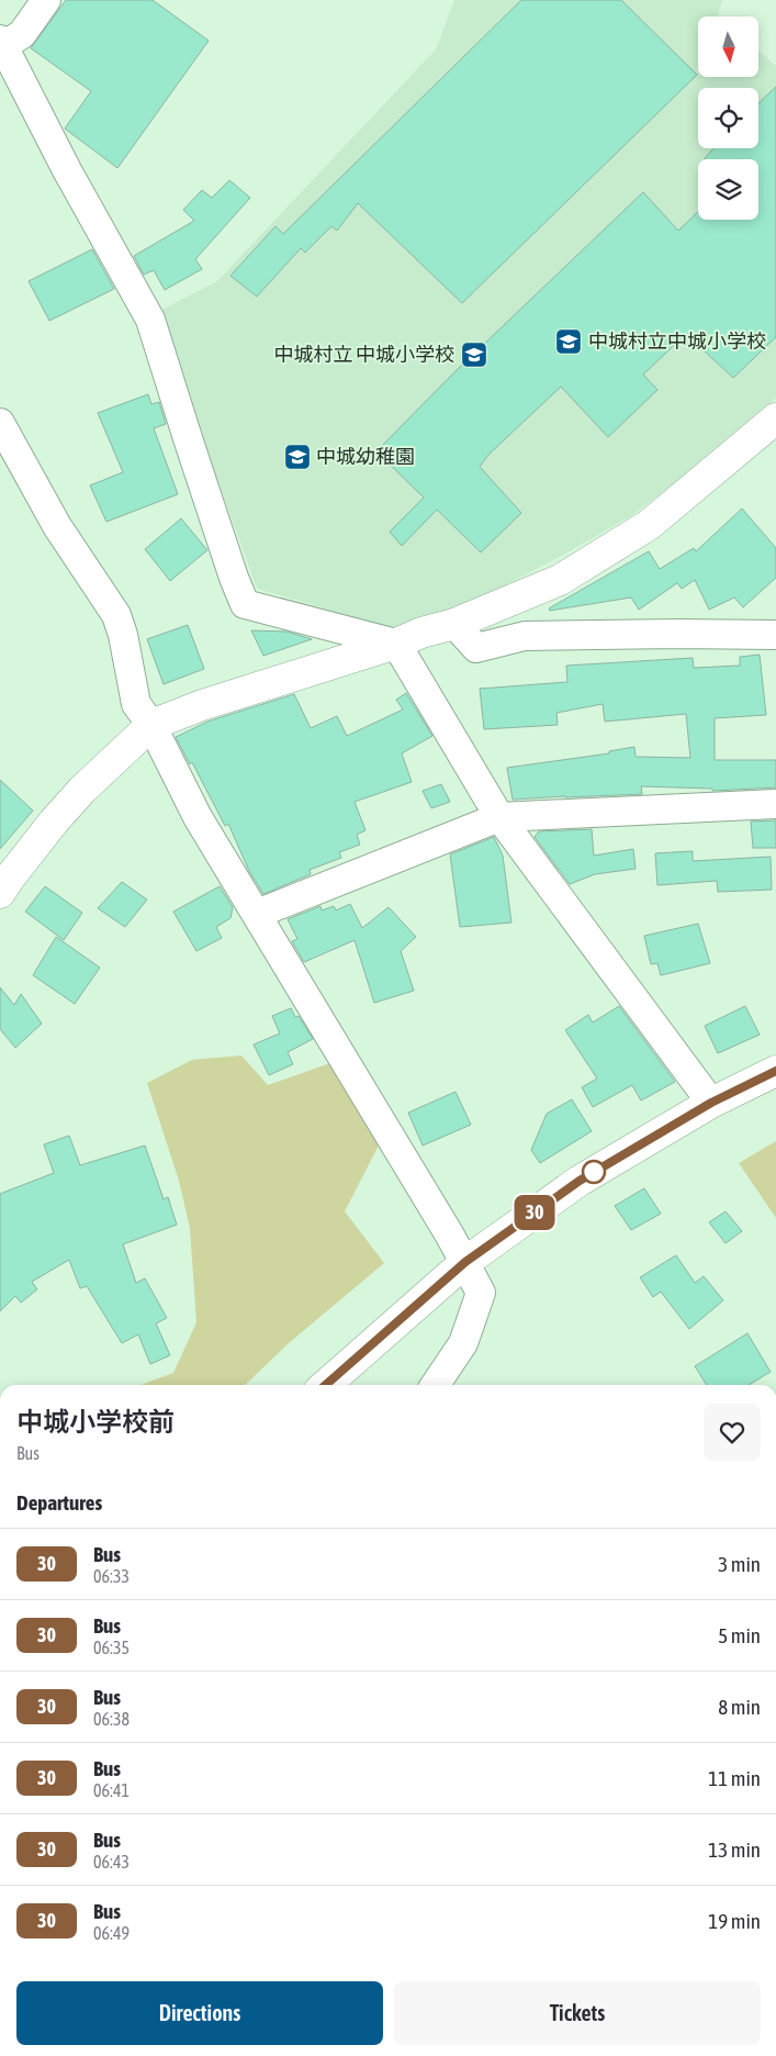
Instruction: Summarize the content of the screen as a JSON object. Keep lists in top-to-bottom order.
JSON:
{
  "places": {
    "school or university": ["中城村立中城小学校", "中城村立 中城小学校", "中城幼稚園"]
  },
  "lines": ["bus line 30"],
  "north": "bottom",
  "page": {
    "on_map": "30",
    "heading": [
      ["中城小学校前", "Bus"],
      "Departures"
    ],
    "list": [
      {
        "mark": "30",
        "name": "Bus",
        "note": "06:33",
        "value": "3 min"
      },
      {
        "mark": "30",
        "name": "Bus",
        "note": "06:35",
        "value": "5 min"
      },
      {
        "mark": "30",
        "name": "Bus",
        "note": "06:38",
        "value": "8 min"
      },
      {
        "mark": "30",
        "name": "Bus",
        "note": "06:41",
        "value": "11 min"
      },
      {
        "mark": "30",
        "name": "Bus",
        "note": "06:43",
        "value": "13 min"
      },
      {
        "mark": "30",
        "name": "Bus",
        "note": "06:49",
        "value": "19 min"
      }
    ],
    "buttons": ["Directions", "Tickets"]
  }
}
